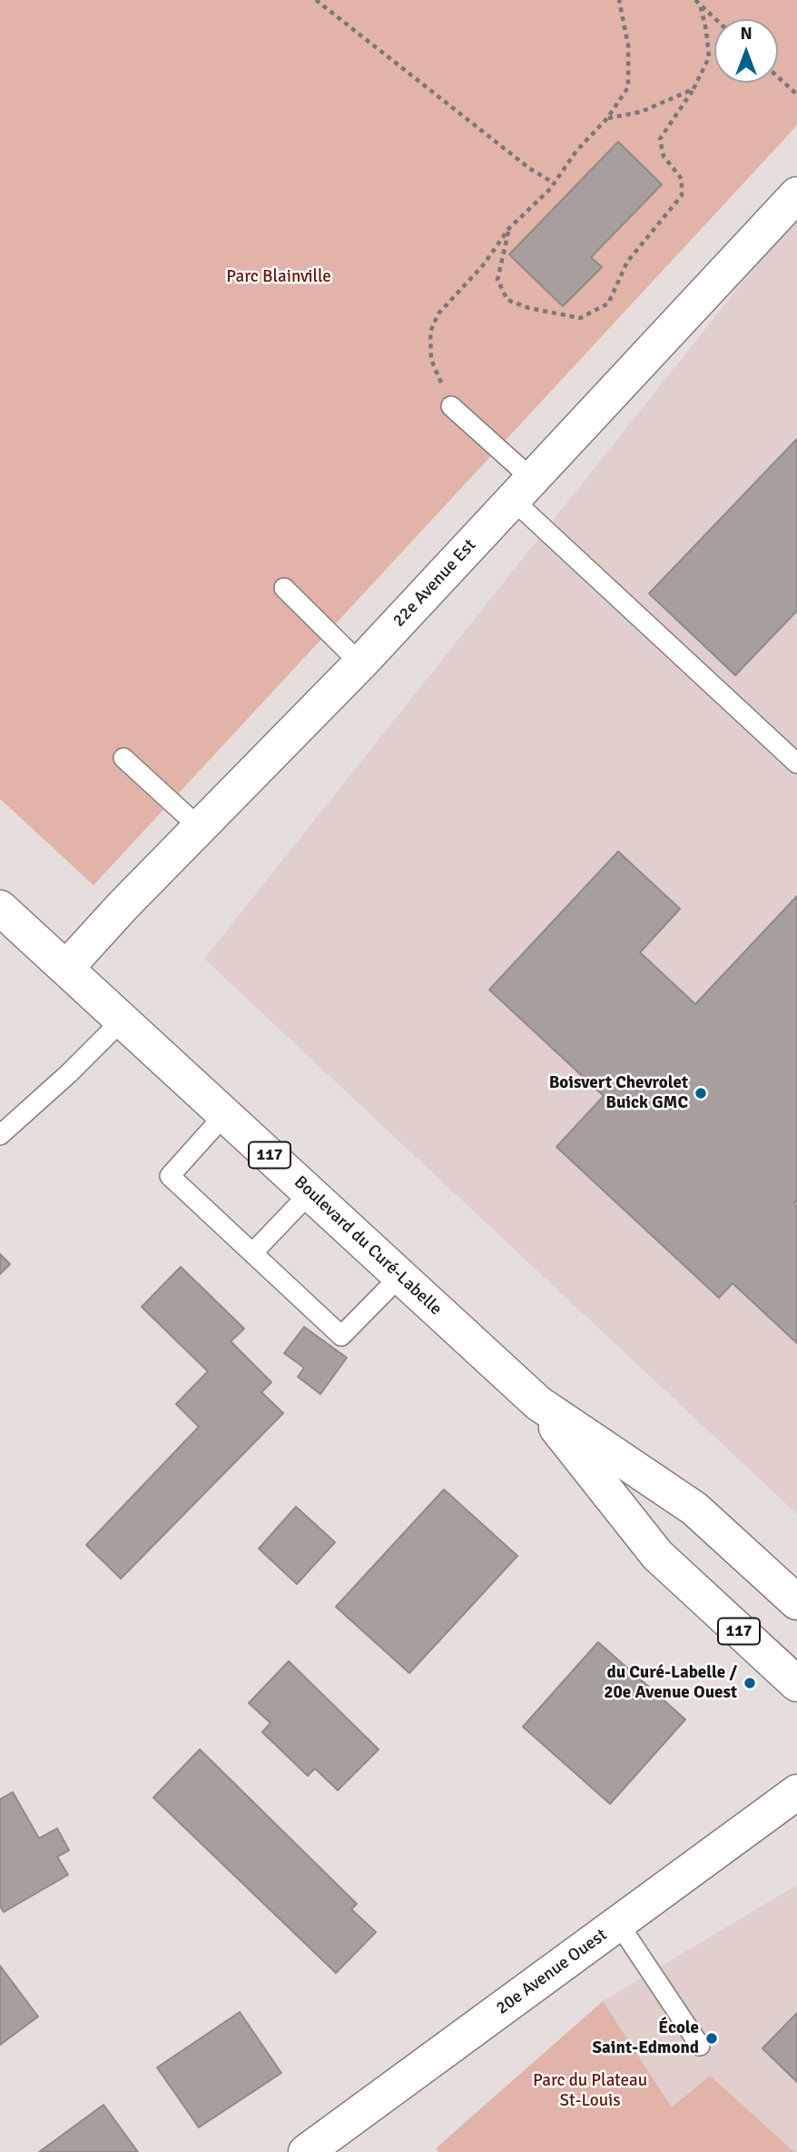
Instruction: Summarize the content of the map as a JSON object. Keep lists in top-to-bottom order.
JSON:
{
  "streets": {
    "street": [
      "22e Avenue Est",
      "117",
      "Boulevard du Curé-Labelle",
      "20e Avenue Ouest"
    ]
  },
  "crossings": [
    ["22e Avenue Est", "Boulevard du Curé-Labelle"]
  ],
  "parks": ["Parc Blainville", "Parc du Plateau St-Louis"],
  "places": ["Boisvert Chevrolet Buick GMC", "du Curé-Labelle / 20e Avenue Ouest", "École Saint-Edmond"],
  "north": "top"
}
